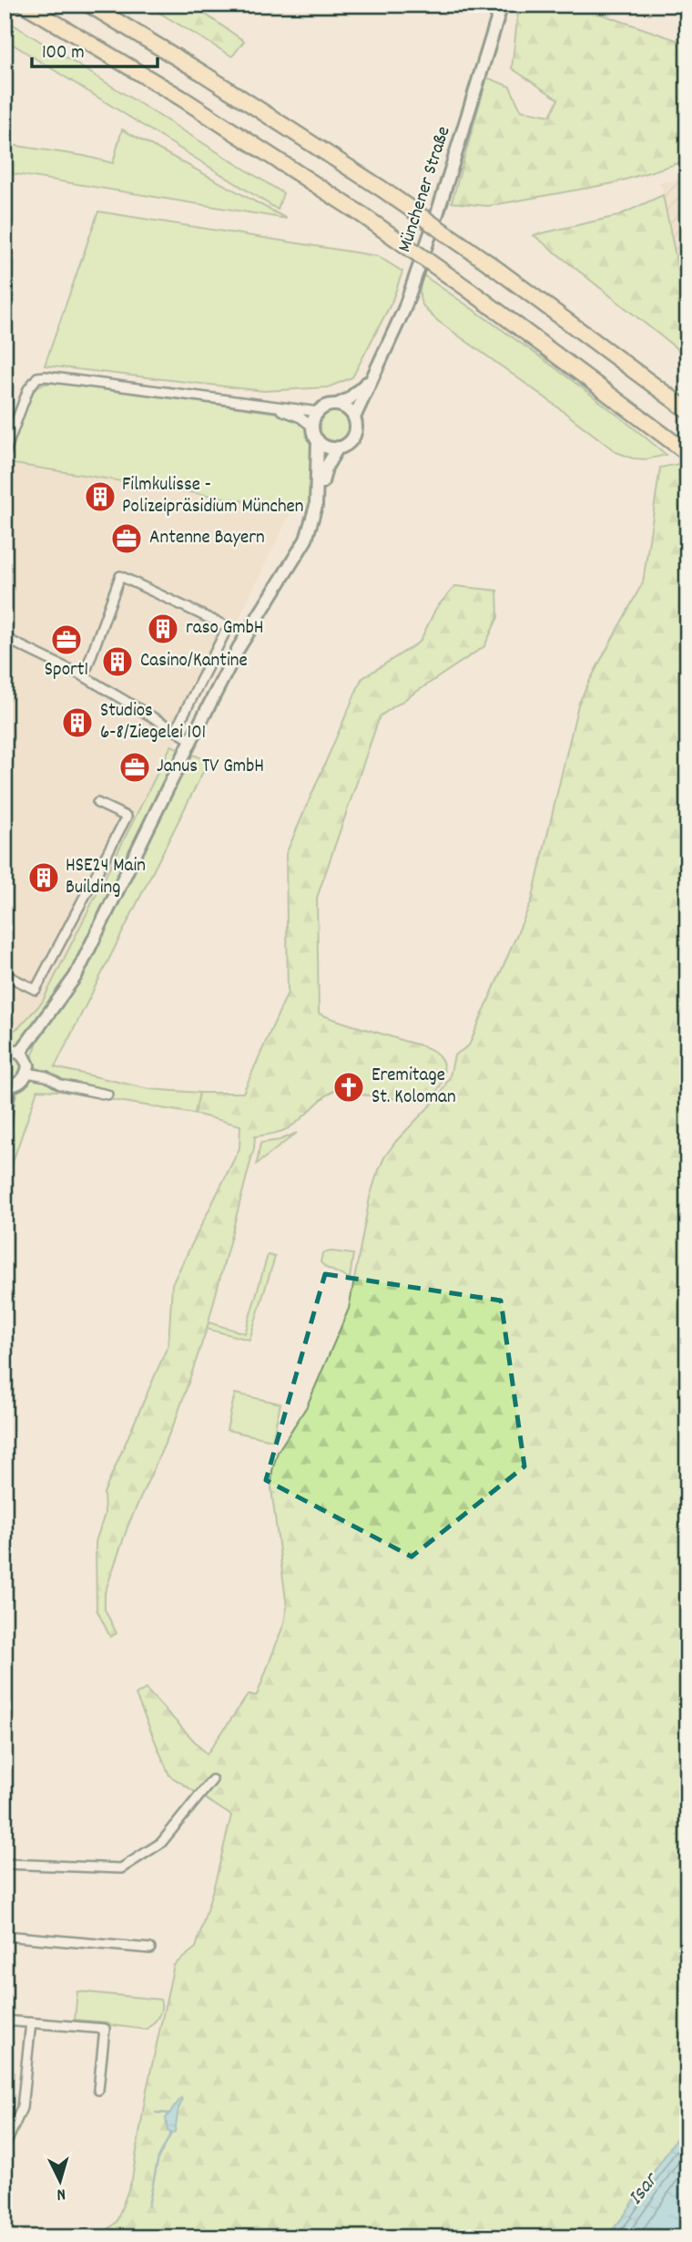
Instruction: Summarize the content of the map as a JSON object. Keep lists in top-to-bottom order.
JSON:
{
  "streets": {
    "main road": ["Münchener Straße"]
  },
  "water": ["Isar"],
  "places": {
    "building": [
      "Filmkulisse - Polizeipräsidium München",
      "raso GmbH",
      "Casino/Kantine",
      "Studios 6-8/Ziegelei 101",
      "HSE24 Main Building"
    ],
    "office": ["Antenne Bayern", "Sport1", "Janus TV GmbH"],
    "church": ["Eremitage St. Koloman"]
  },
  "scale_bar": "100 m",
  "north": "bottom"
}
